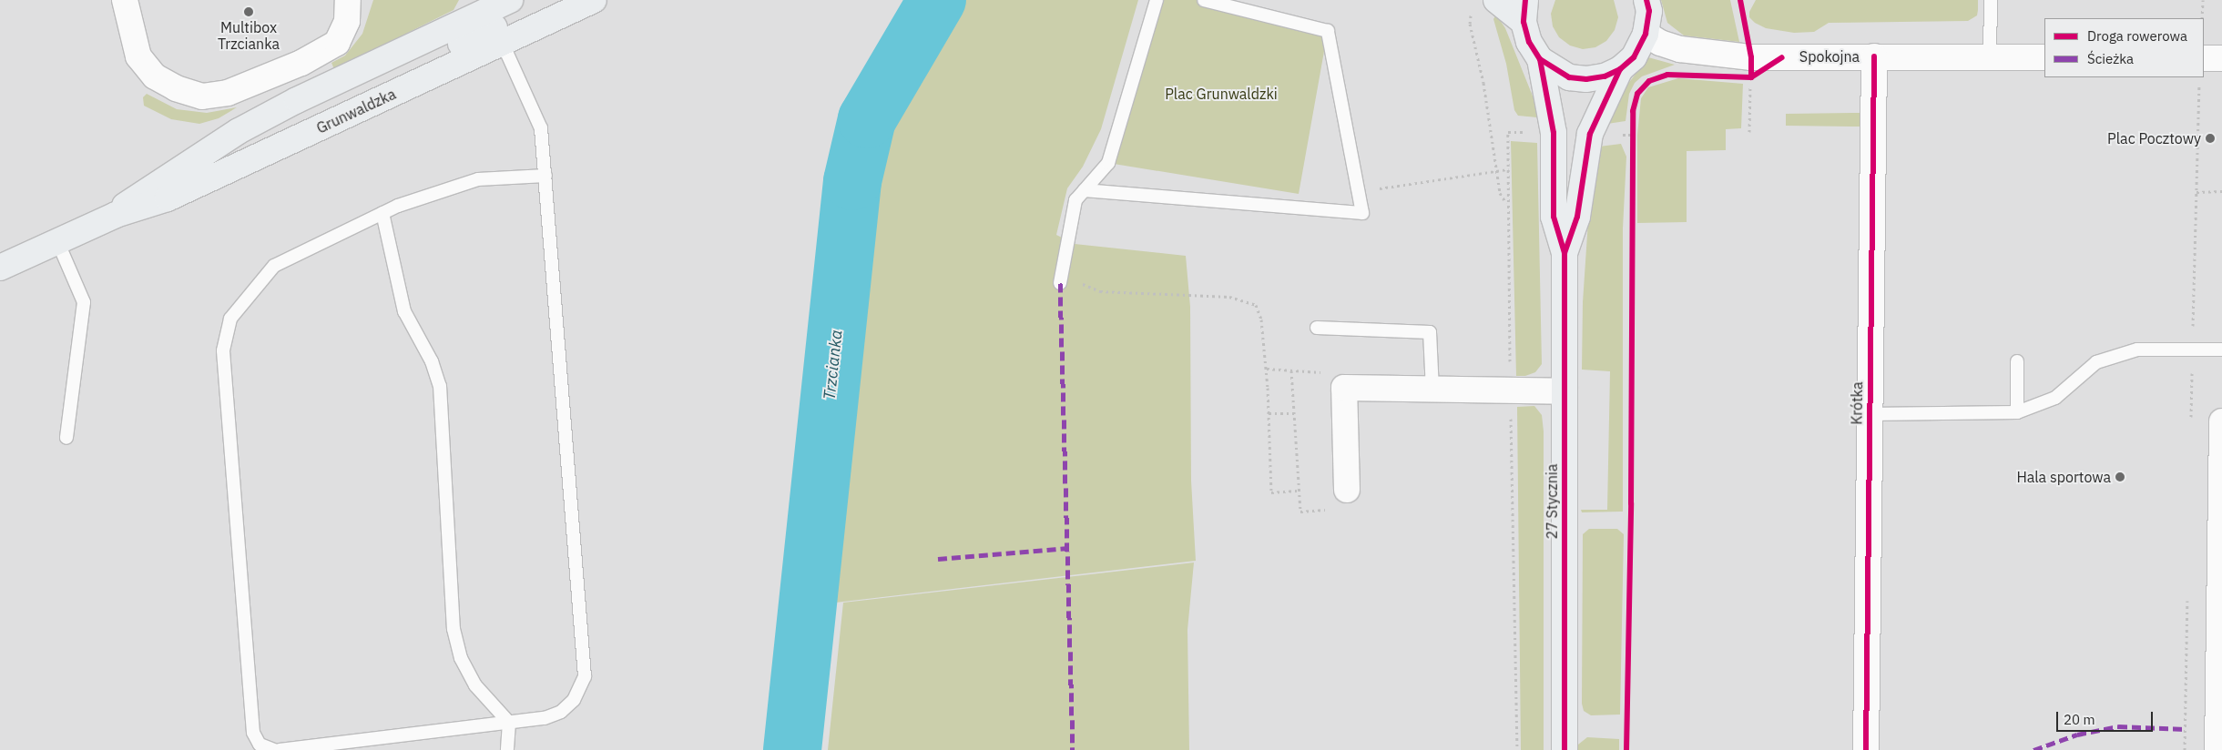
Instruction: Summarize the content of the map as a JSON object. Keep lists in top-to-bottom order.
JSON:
{
  "streets": {
    "main road": ["Grunwaldzka", "27 Stycznia"],
    "street": ["Spokojna", "Krótka"]
  },
  "crossings": [
    ["Spokojna", "Krótka"]
  ],
  "water": ["Trzcianka"],
  "parks": ["Plac Grunwaldzki"],
  "places": ["Multibox Trzcianka", "Plac Pocztowy", "Hala sportowa"],
  "legend": ["Droga rowerowa", "Ścieżka"],
  "scale_bar": "20 m"
}
